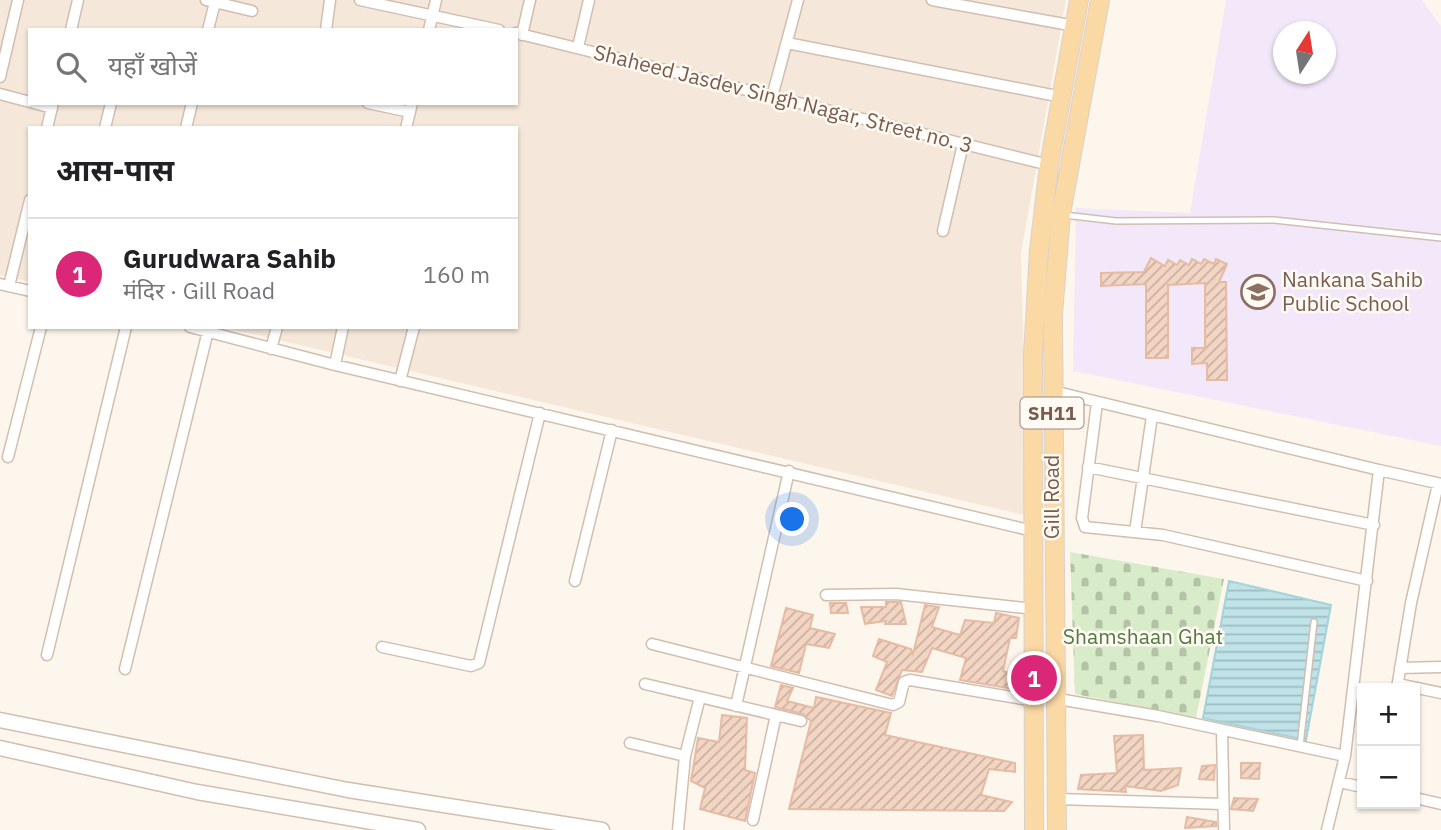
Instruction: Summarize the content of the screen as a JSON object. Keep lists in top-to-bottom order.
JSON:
{
  "streets": {
    "main road": ["SH11", "Gill Road"],
    "street": ["Shaheed Jasdev Singh Nagar, Street no. 3"]
  },
  "crossings": [
    ["Shaheed Jasdev Singh Nagar, Street no. 3", "Gill Road"]
  ],
  "parks": ["Shamshaan Ghat"],
  "places": {
    "school or university": ["Nankana Sahib Public School"]
  },
  "north": "top",
  "page": {
    "search": "यहाँ खोजें",
    "heading": "आस-पास",
    "list": [
      {
        "mark": "1",
        "name": "Gurudwara Sahib",
        "note": "मंदिर · Gill Road",
        "value": "160 m"
      }
    ],
    "pins": "1",
    "map_buttons": ["+", "−"]
  }
}
